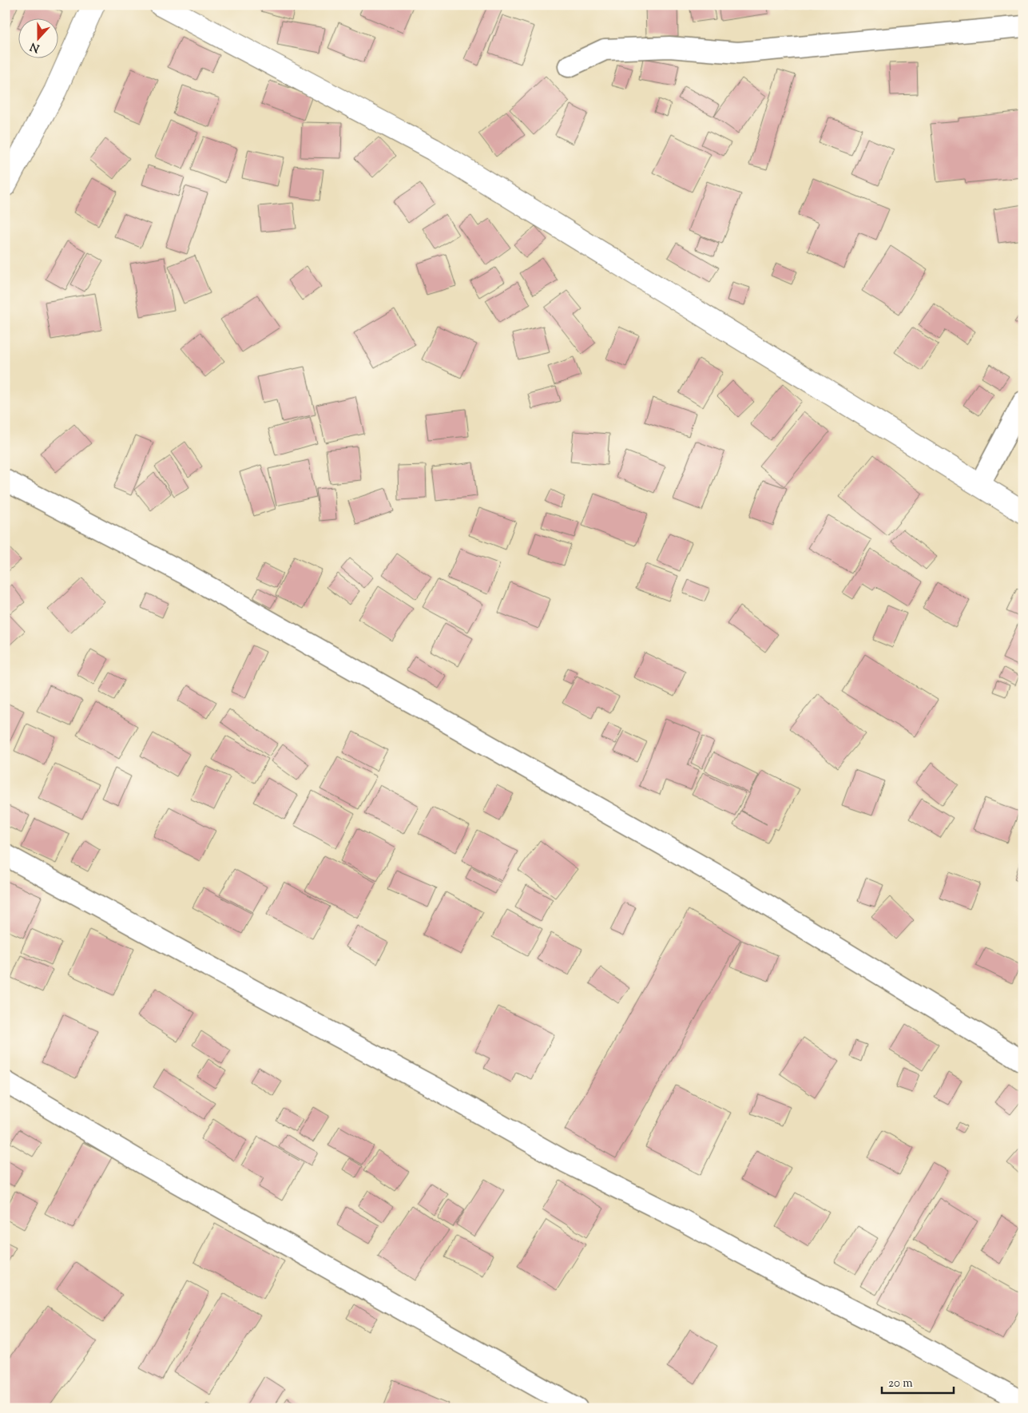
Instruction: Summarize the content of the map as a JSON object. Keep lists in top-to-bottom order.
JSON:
{
  "scale_bar": "20 m",
  "north": "bottom"
}
